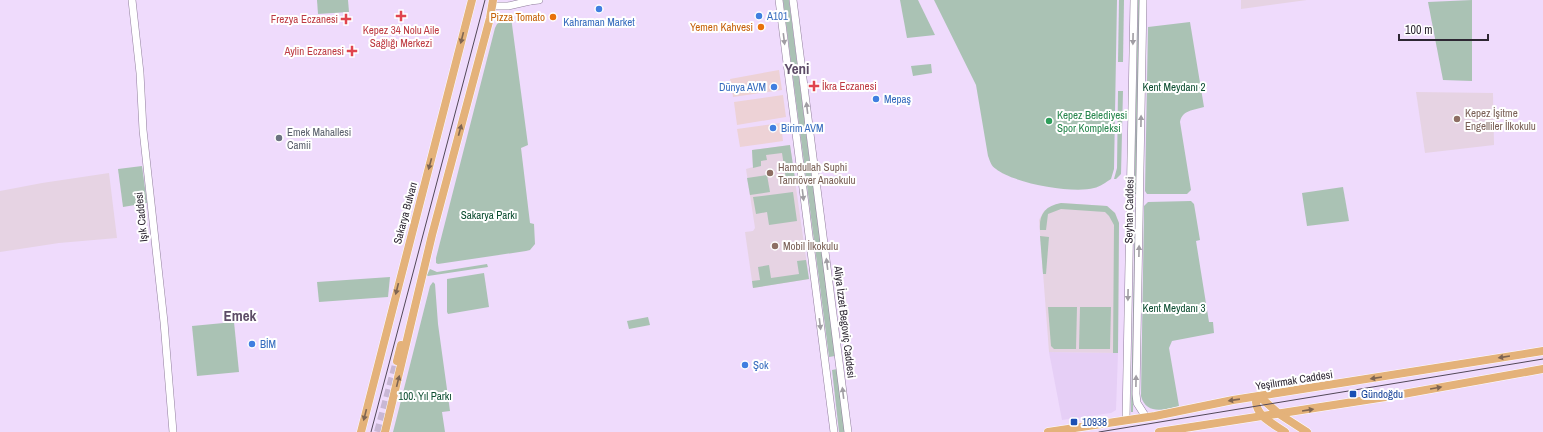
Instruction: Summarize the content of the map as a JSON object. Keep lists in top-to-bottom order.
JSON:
{
  "streets": {
    "main road": ["Sakarya Bulvarı", "Yeşilırmak Caddesi"],
    "street": ["Seyhan Caddesi", "Işık Caddesi", "Aliya İzzet Begoviç Caddesi"]
  },
  "crossings": [
    ["Seyhan Caddesi", "Yeşilırmak Caddesi"]
  ],
  "districts": ["Yeni", "Emek"],
  "parks": [
    "Kent Meydanı 2",
    "Sakarya Parkı",
    "Kent Meydanı 3",
    "100. Yıl Parkı"
  ],
  "places": {
    "other": [
      "Kahraman Market",
      "A101",
      "Pizza Tomato",
      "Yemen Kahvesi",
      "Dünya AVM",
      "Mepaş",
      "Kepez İşitme Engelliler İlkokulu",
      "Kepez Belediyesi Spor Kompleksi",
      "Birim AVM",
      "Emek Mahallesi Camii",
      "Hamdullah Suphi Tanrıöver Anaokulu",
      "Mobil İlkokulu",
      "BİM",
      "Şok"
    ],
    "health": [
      "Kepez 34 Nolu Aile Sağlığı Merkezi",
      "Frezya Eczanesi",
      "Aylin Eczanesi",
      "İkra Eczanesi"
    ],
    "transit": ["Gündoğdu", "10938"]
  },
  "scale_bar": "100 m"
}
